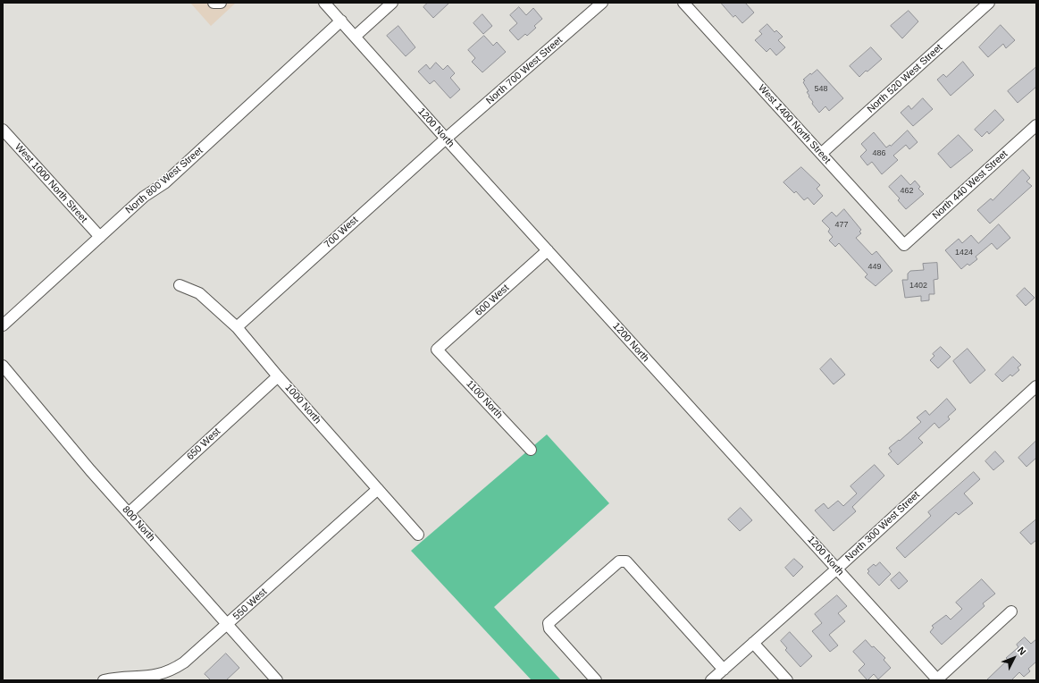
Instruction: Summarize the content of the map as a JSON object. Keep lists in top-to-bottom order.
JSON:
{
  "streets": {
    "street": [
      "North 700 West Street",
      "North 520 West Street",
      "West 1400 North Street",
      "1200 North",
      "North 800 West Street",
      "West 1000 North Street",
      "North 440 West Street",
      "700 West",
      "600 West",
      "1100 North",
      "1000 North",
      "650 West",
      "800 North",
      "North 300 West Street",
      "550 West"
    ]
  },
  "crossings": [
    ["North 700 West Street", "1200 North"],
    ["North 700 West Street", "700 West"],
    ["North 520 West Street", "West 1400 North Street"],
    ["West 1400 North Street", "North 440 West Street"],
    ["1200 North", "North 800 West Street"],
    ["1200 North", "700 West"],
    ["1200 North", "600 West"],
    ["1200 North", "North 300 West Street"],
    ["North 800 West Street", "West 1000 North Street"],
    ["700 West", "1000 North"],
    ["600 West", "1100 North"],
    ["1000 North", "650 West"],
    ["1000 North", "550 West"],
    ["650 West", "800 North"],
    ["800 North", "550 West"]
  ],
  "house_numbers": [
    "548",
    "486",
    "462",
    "477",
    "1424",
    "449",
    "1402"
  ],
  "north": "top right"
}
